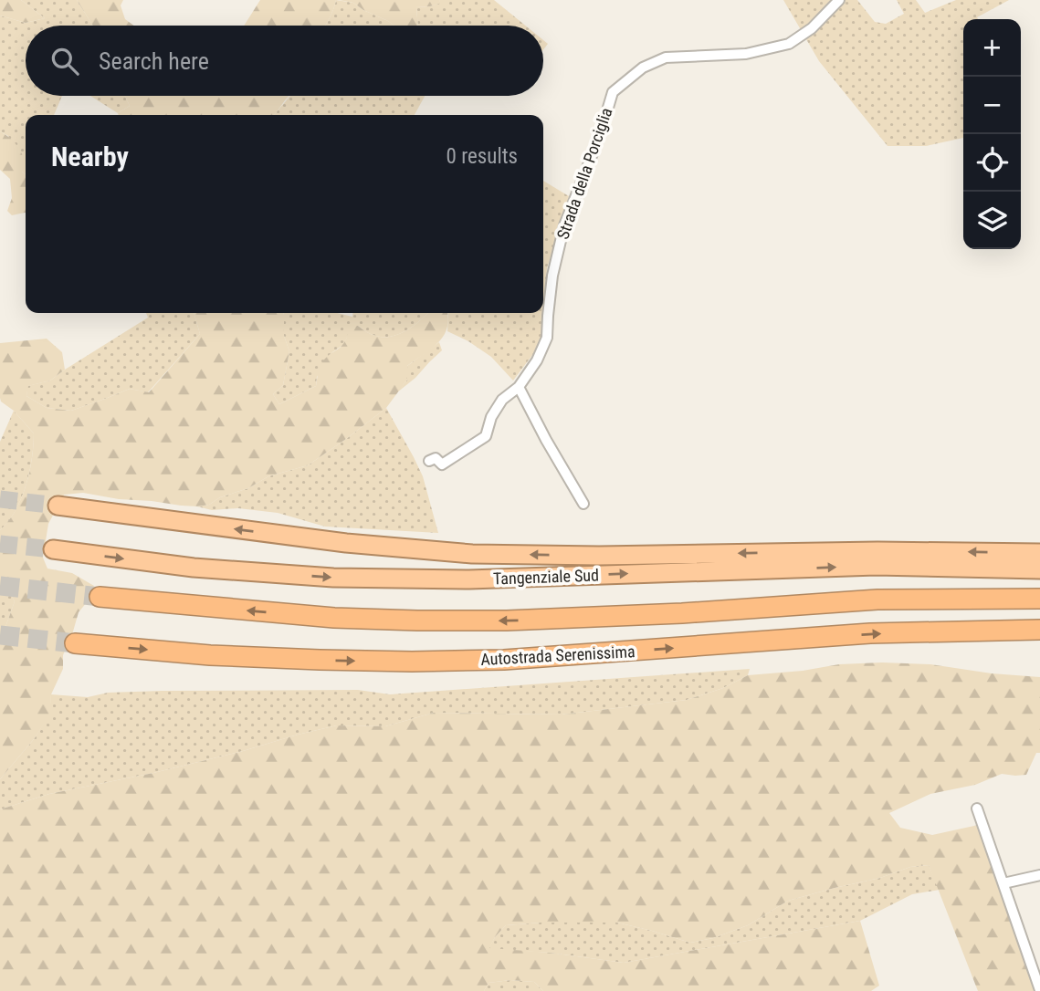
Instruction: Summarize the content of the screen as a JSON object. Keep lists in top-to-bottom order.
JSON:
{
  "streets": {
    "highway": ["Tangenziale Sud", "Autostrada Serenissima"],
    "street": ["Strada della Porciglia"]
  },
  "page": {
    "map_buttons": ["+", "−"],
    "search": "Search here",
    "heading": ["Nearby", "0 results"]
  }
}
